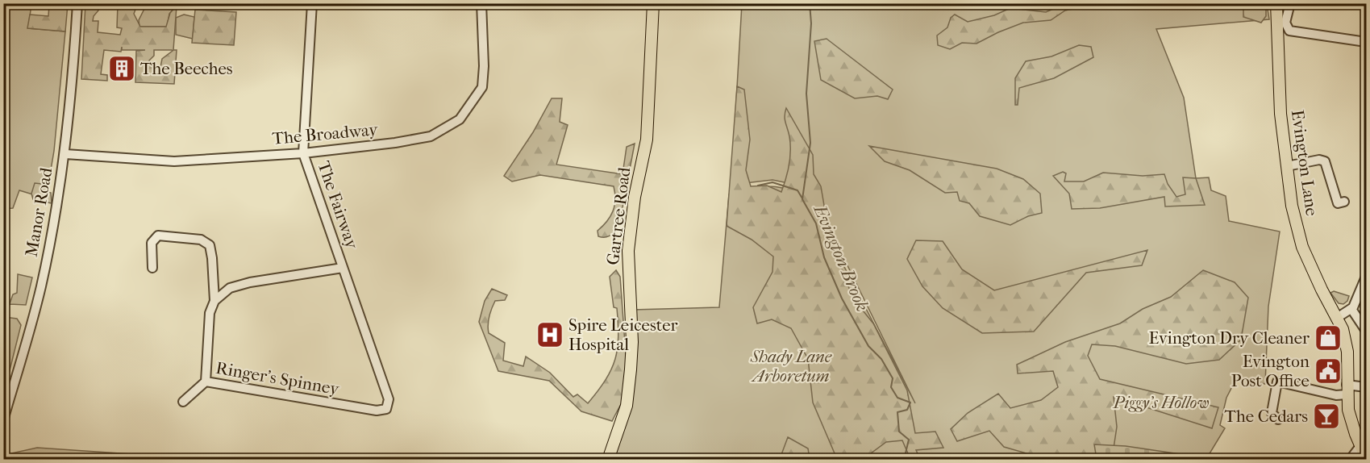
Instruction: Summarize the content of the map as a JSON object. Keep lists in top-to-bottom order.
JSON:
{
  "streets": {
    "main road": ["Evington Lane", "Gartree Road"],
    "street": [
      "The Broadway",
      "The Fairway",
      "Manor Road",
      "Ringer's Spinney"
    ]
  },
  "crossings": [
    ["The Broadway", "The Fairway"],
    ["The Broadway", "Manor Road"],
    ["The Fairway", "Ringer's Spinney"]
  ],
  "water": ["Evington Brook"],
  "parks": ["Shady Lane Arboretum", "Piggy's Hollow"],
  "places": {
    "building": ["The Beeches"],
    "hospital": ["Spire Leicester Hospital"],
    "shop": ["Evington Dry Cleaner"],
    "public building": ["Evington Post Office"],
    "bar": ["The Cedars"]
  }
}
